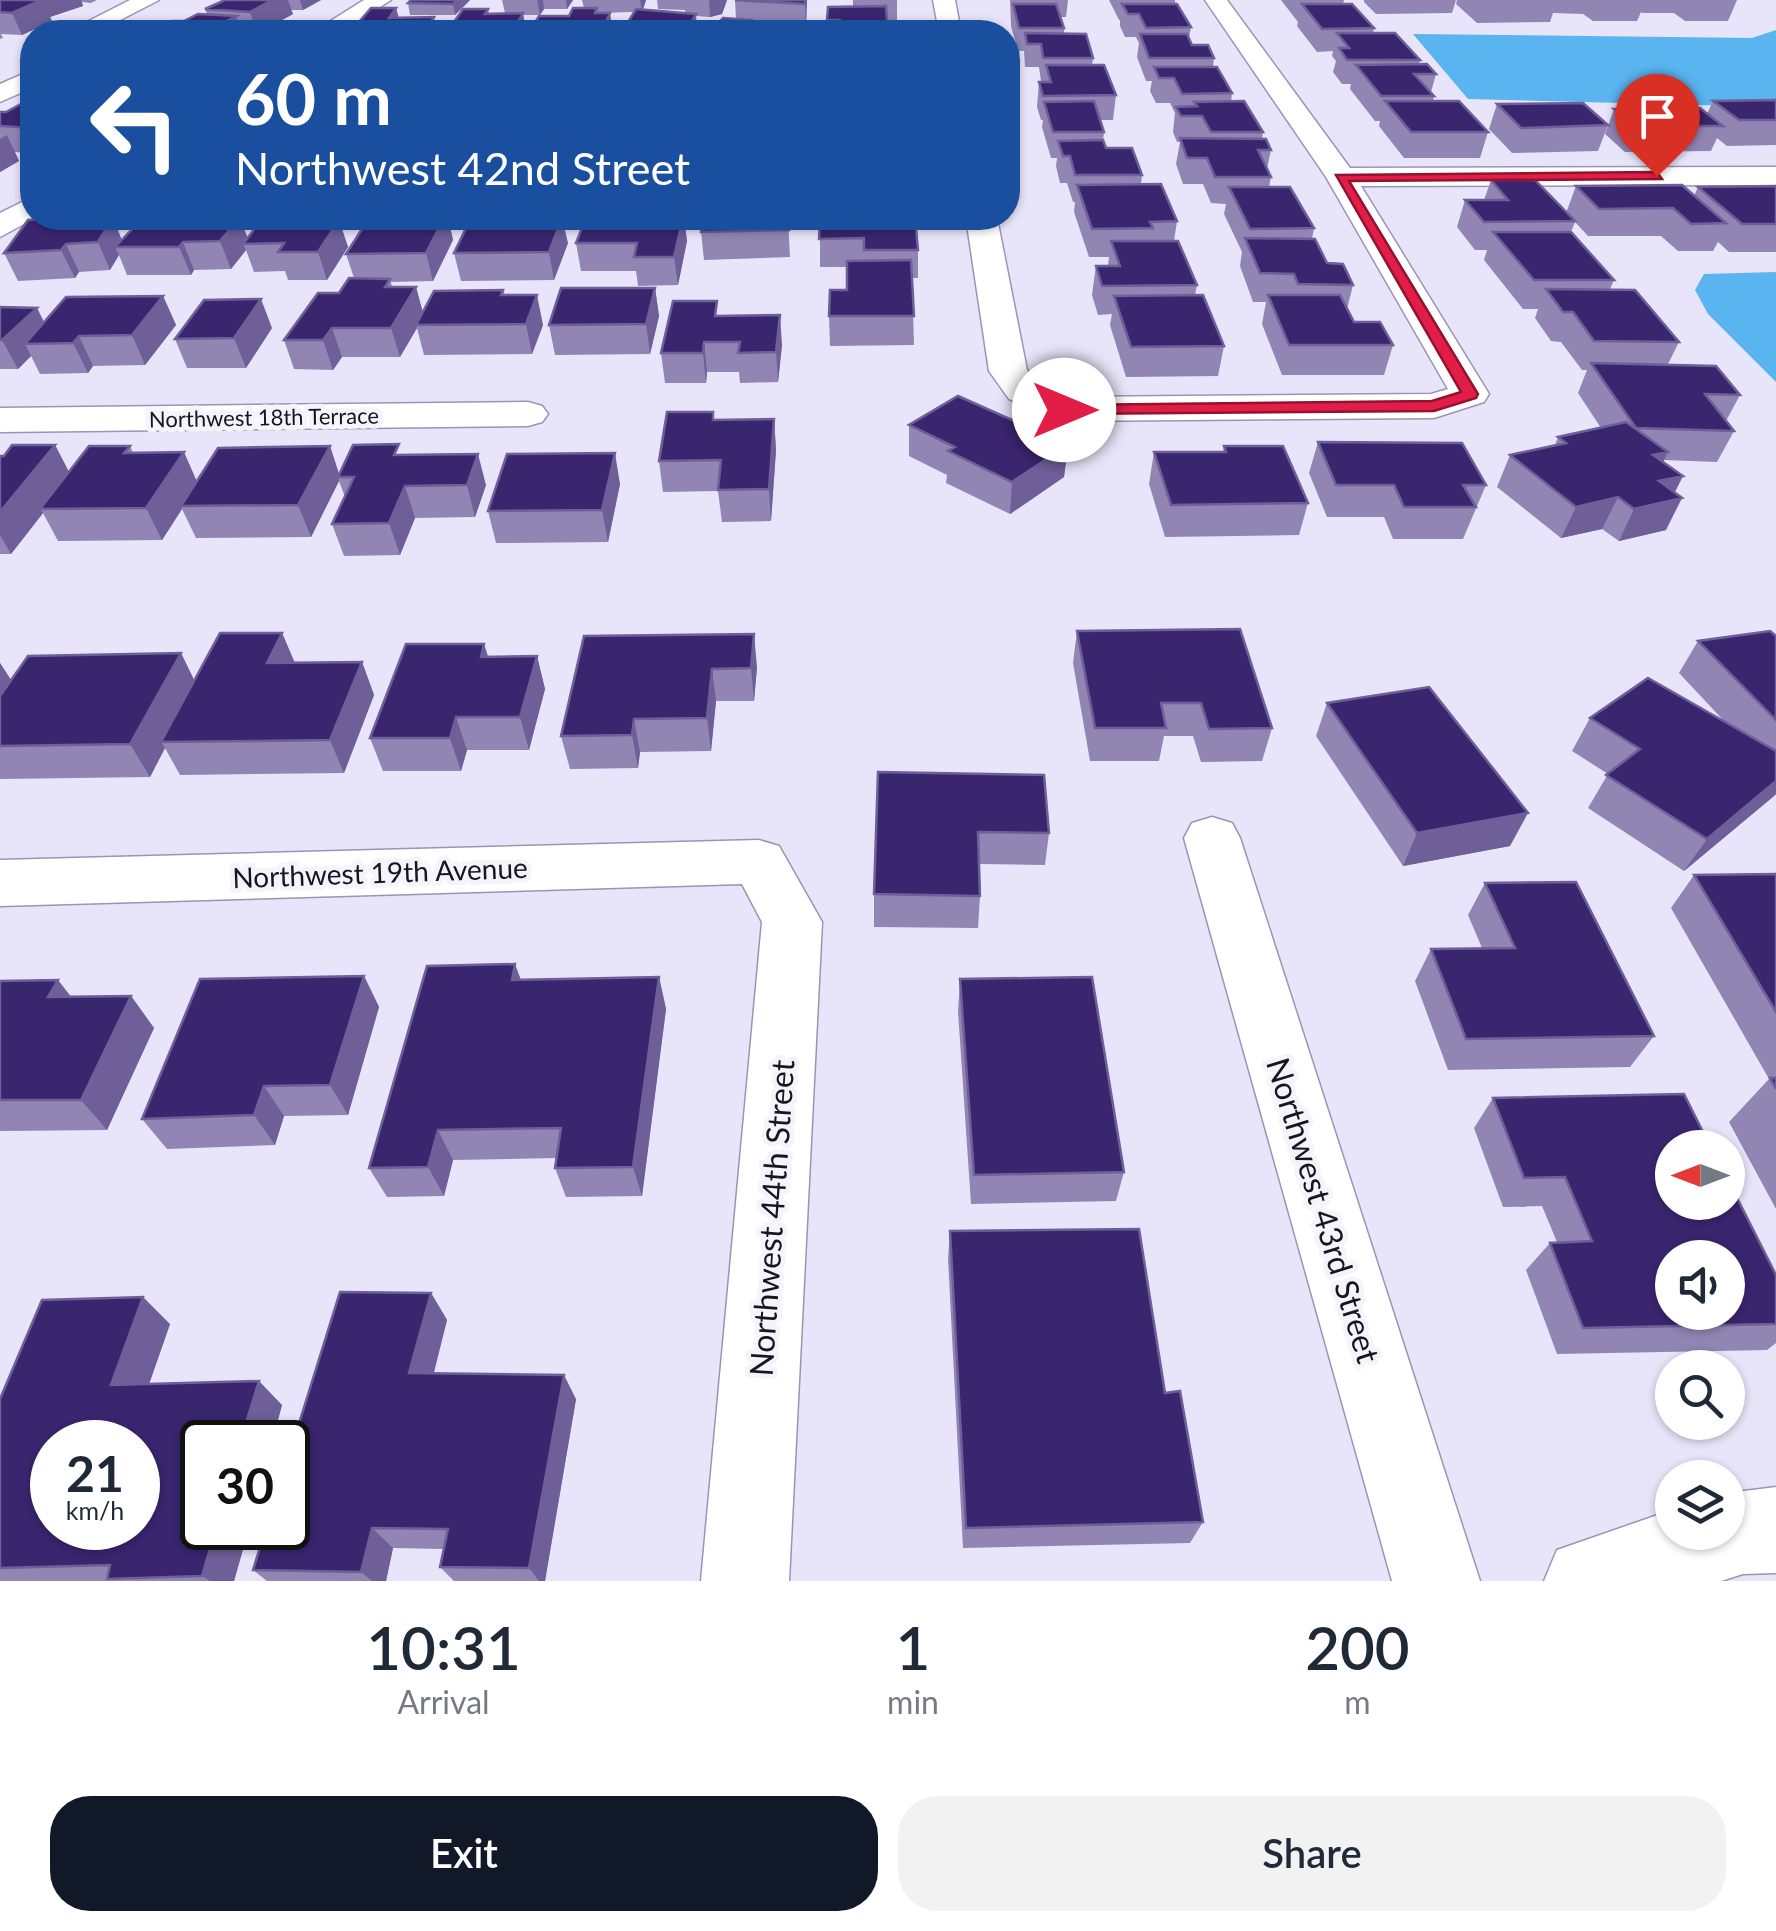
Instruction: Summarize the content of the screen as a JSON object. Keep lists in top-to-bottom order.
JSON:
{
  "streets": {
    "street": [
      "Northwest 18th Terrace",
      "Northwest 19th Avenue",
      "Northwest 43rd Street",
      "Northwest 44th Street"
    ]
  },
  "crossings": [
    ["Northwest 19th Avenue", "Northwest 44th Street"]
  ],
  "north": "left",
  "page": {
    "turn": ["60 m", "Northwest 42nd Street"],
    "speed": "21 km/h",
    "limit": "30",
    "eta": [
      "10:31",
      "Arrival",
      "1",
      "min",
      "200",
      "m"
    ],
    "buttons": ["Exit", "Share"]
  }
}
